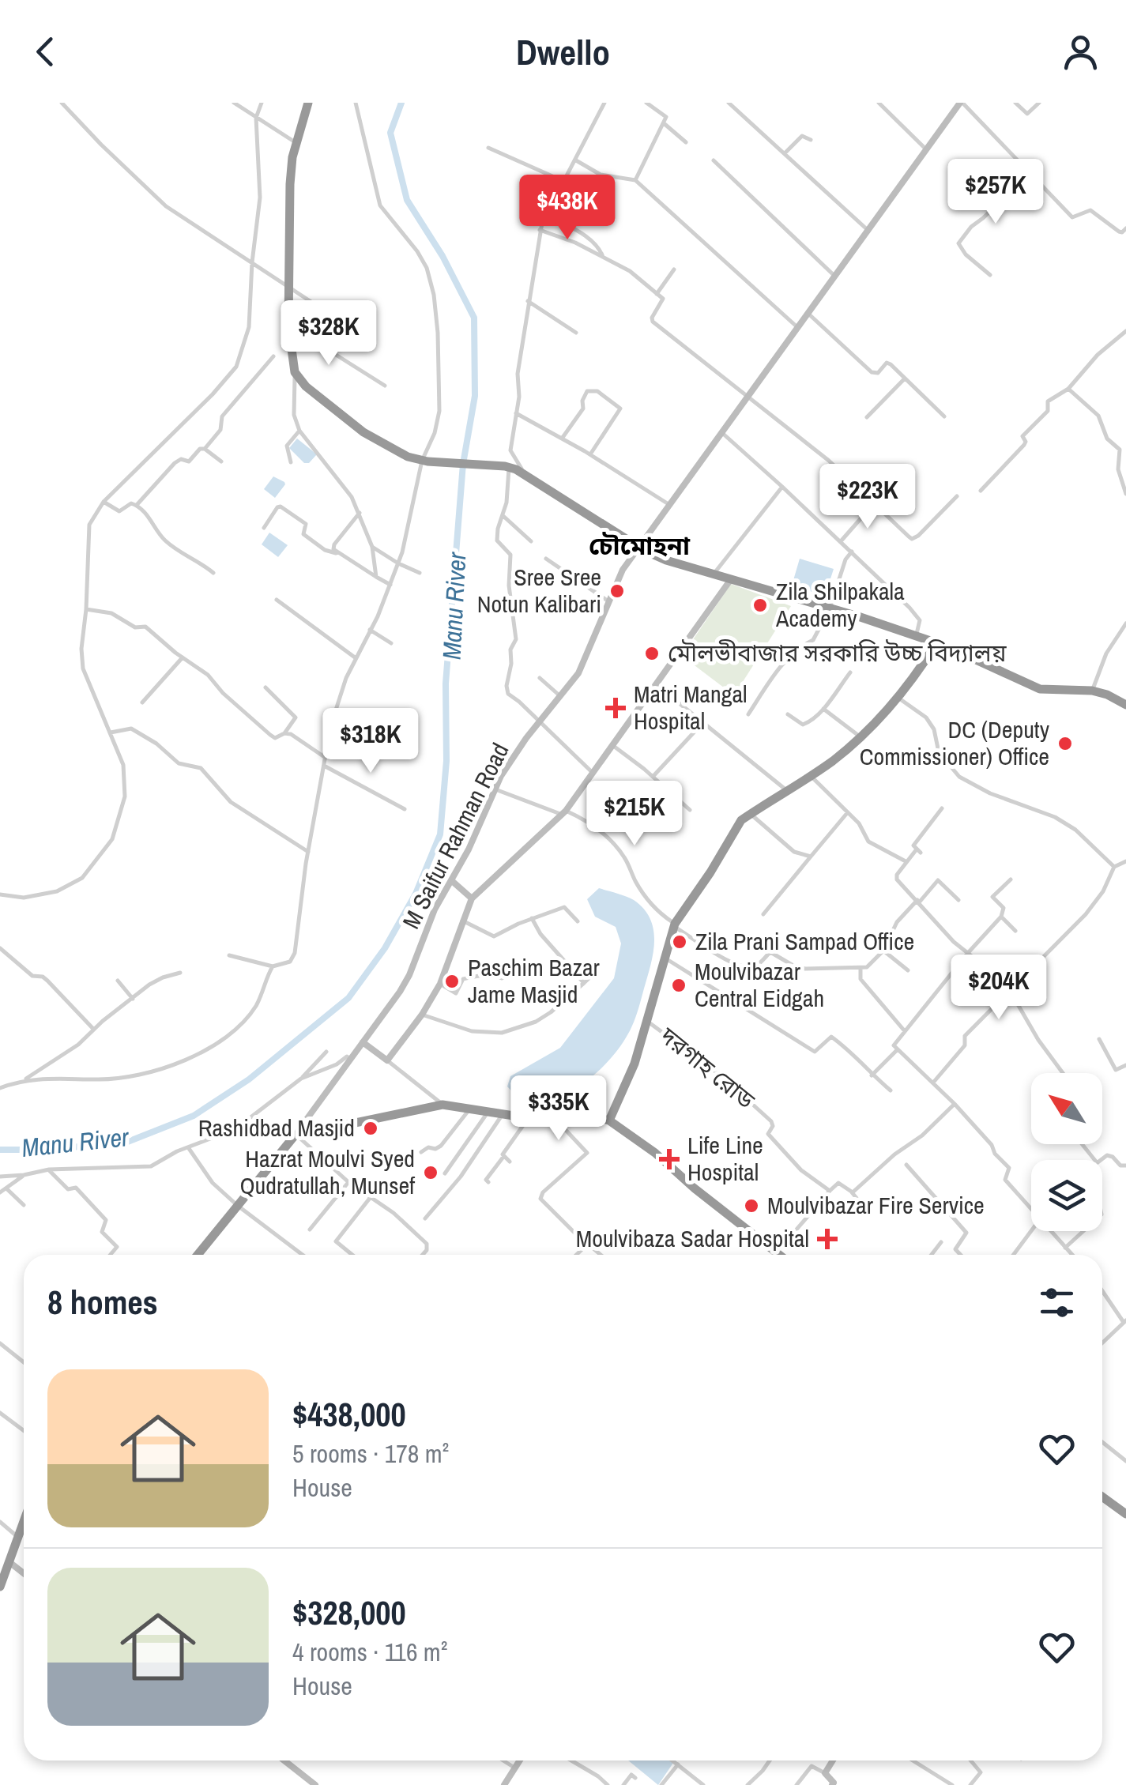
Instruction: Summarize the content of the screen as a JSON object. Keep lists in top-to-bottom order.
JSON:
{
  "streets": {
    "main road": ["M Saifur Rahman Road"],
    "street": ["দরগাহ রোড"]
  },
  "districts": ["চৌমোহনা"],
  "water": ["Manu River"],
  "places": {
    "other": [
      "Sree Sree Notun Kalibari",
      "Zila Shilpakala Academy",
      "মৌলভীবাজার সরকারি উচ্চ বিদ্যালয়",
      "DC (Deputy Commissioner) Office",
      "Zila Prani Sampad Office",
      "Paschim Bazar Jame Masjid",
      "Moulvibazar Central Eidgah",
      "Rashidbad Masjid",
      "Hazrat Moulvi Syed Qudratullah, Munsef",
      "Moulvibazar Fire Service"
    ],
    "health": ["Matri Mangal Hospital", "Life Line Hospital", "Moulvibaza Sadar Hospital"]
  },
  "north": "top left",
  "page": {
    "header": "Dwello",
    "price": [
      "$257K",
      "$438K",
      "$328K",
      "$223K",
      "$318K",
      "$215K",
      "$204K",
      "$335K"
    ],
    "heading": "8 homes",
    "list": [
      {
        "name": "$438,000",
        "note": "5 rooms · 178 m² · House"
      },
      {
        "name": "$328,000",
        "note": "4 rooms · 116 m² · House"
      }
    ]
  }
}
